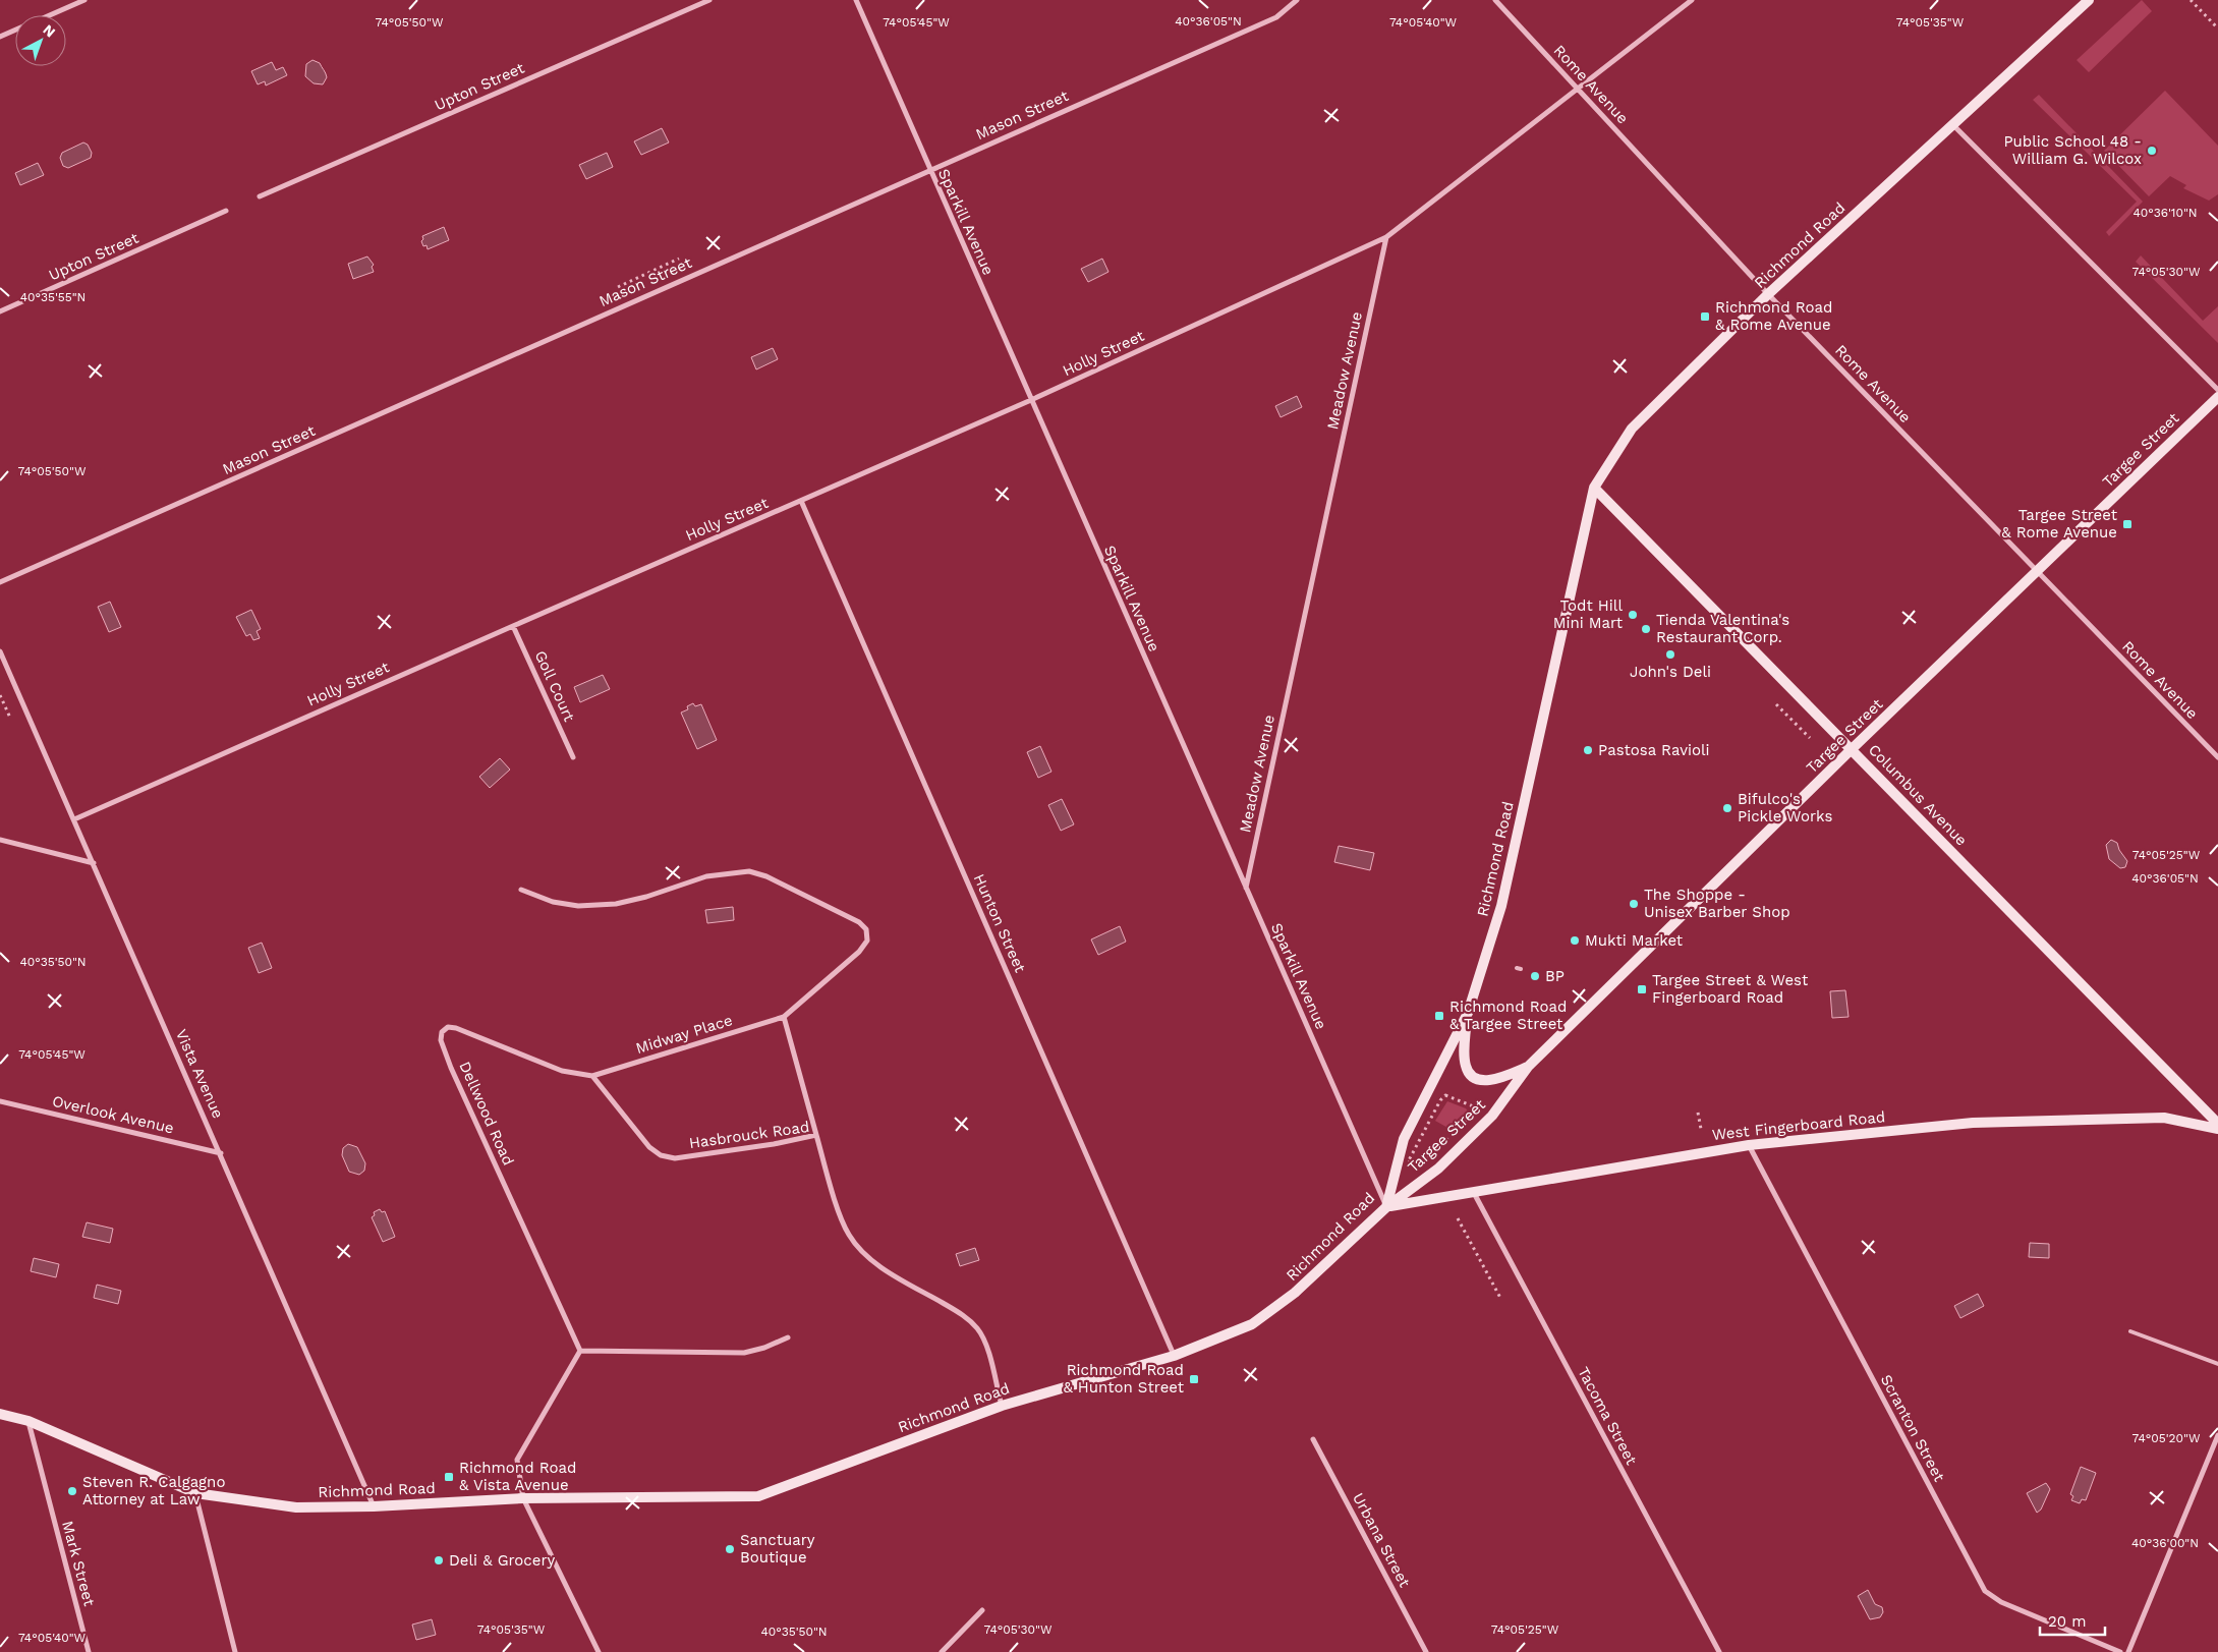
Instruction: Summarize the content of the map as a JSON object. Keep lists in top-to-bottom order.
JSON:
{
  "streets": {
    "main road": [
      "Richmond Road",
      "Targee Street",
      "Columbus Avenue",
      "West Fingerboard Road"
    ],
    "street": [
      "Rome Avenue",
      "Upton Street",
      "Mason Street",
      "Sparkill Avenue",
      "Holly Street",
      "Meadow Avenue",
      "Goll Court",
      "Hunton Street",
      "Midway Place",
      "Vista Avenue",
      "Dellwood Road",
      "Overlook Avenue",
      "Hasbrouck Road",
      "Tacoma Street",
      "Scranton Street",
      "Urbana Street",
      "Mark Street"
    ]
  },
  "crossings": [
    ["Rome Avenue", "Richmond Road"],
    ["Rome Avenue", "Targee Street"],
    ["Mason Street", "Sparkill Avenue"],
    ["Sparkill Avenue", "Richmond Road"],
    ["Sparkill Avenue", "Holly Street"],
    ["Sparkill Avenue", "Meadow Avenue"],
    ["Sparkill Avenue", "Targee Street"],
    ["Sparkill Avenue", "West Fingerboard Road"],
    ["Richmond Road", "Targee Street"],
    ["Richmond Road", "Columbus Avenue"],
    ["Richmond Road", "Hunton Street"],
    ["Richmond Road", "Vista Avenue"],
    ["Richmond Road", "West Fingerboard Road"],
    ["Richmond Road", "Hasbrouck Road"],
    ["Richmond Road", "Mark Street"],
    ["Holly Street", "Meadow Avenue"],
    ["Holly Street", "Goll Court"],
    ["Holly Street", "Hunton Street"],
    ["Holly Street", "Vista Avenue"],
    ["Targee Street", "Columbus Avenue"],
    ["Targee Street", "West Fingerboard Road"],
    ["Midway Place", "Dellwood Road"],
    ["Midway Place", "Hasbrouck Road"],
    ["Vista Avenue", "Overlook Avenue"],
    ["Dellwood Road", "Hasbrouck Road"],
    ["West Fingerboard Road", "Tacoma Street"],
    ["West Fingerboard Road", "Scranton Street"]
  ],
  "places": {
    "other": [
      "Public School 48 - William G. Wilcox",
      "Todt Hill Mini Mart",
      "Tienda Valentina's Restaurant Corp.",
      "John's Deli",
      "Pastosa Ravioli",
      "Bifulco's Pickle Works",
      "The Shoppe - Unisex Barber Shop",
      "Mukti Market",
      "BP",
      "Steven R. Calgagno Attorney at Law",
      "Sanctuary Boutique",
      "Deli & Grocery"
    ],
    "transit": [
      "Richmond Road & Rome Avenue",
      "Targee Street & Rome Avenue",
      "Targee Street & West Fingerboard Road",
      "Richmond Road & Targee Street",
      "Richmond Road & Hunton Street",
      "Richmond Road & Vista Avenue"
    ]
  },
  "scale_bar": "20 m",
  "north": "top right",
  "coordinates": [
    "40°36'05\"N",
    "74°05'50\"W",
    "74°05'45\"W",
    "74°05'40\"W",
    "74°05'35\"W",
    "40°36'10\"N",
    "74°05'30\"W",
    "40°35'55\"N",
    "74°05'25\"W",
    "40°35'50\"N",
    "74°05'20\"W",
    "40°36'00\"N"
  ]
}
